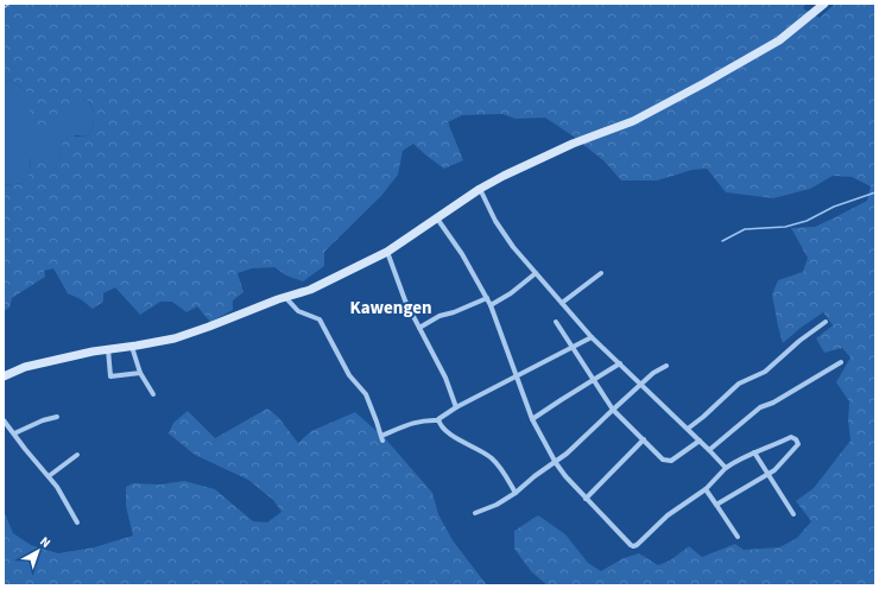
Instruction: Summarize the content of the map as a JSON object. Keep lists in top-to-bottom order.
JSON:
{
  "districts": ["Kawengen"],
  "north": "top right"
}
